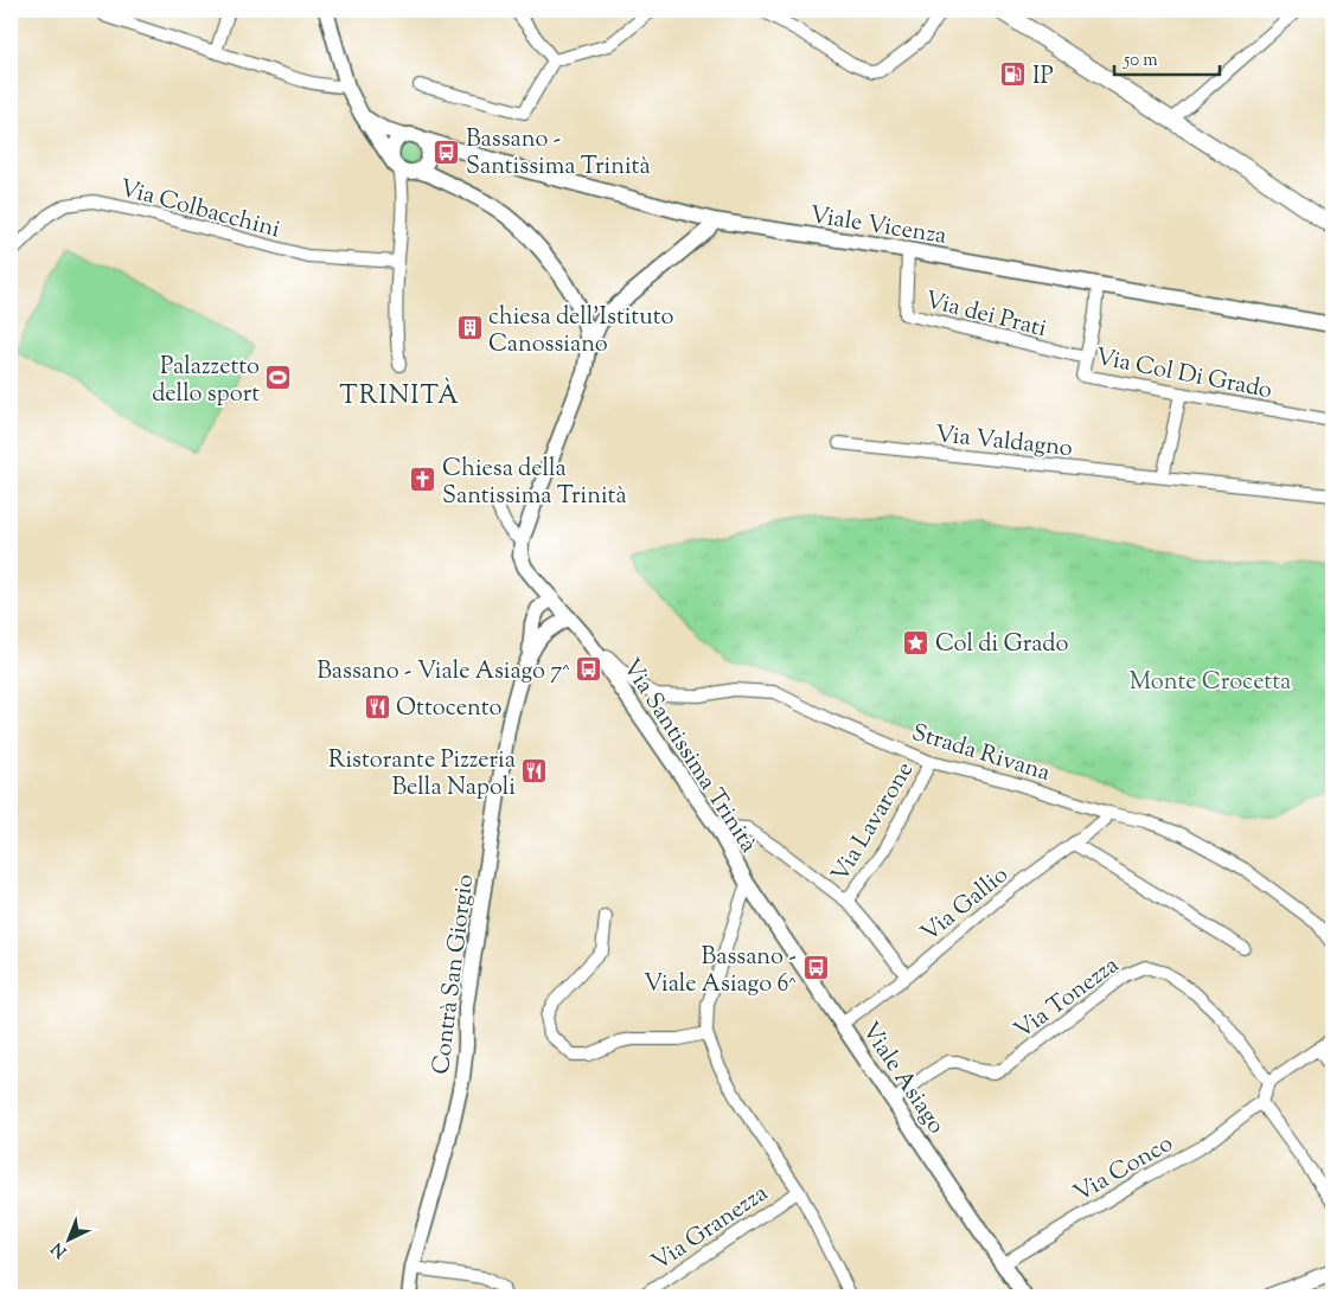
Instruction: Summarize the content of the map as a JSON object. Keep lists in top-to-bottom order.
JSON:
{
  "streets": {
    "street": [
      "Via Colbacchini",
      "Viale Vicenza",
      "Via dei Prati",
      "Via Col Di Grado",
      "Via Valdagno",
      "Strada Rivana",
      "Via Santissima Trinità",
      "Via Lavarone",
      "Via Gallio",
      "Contrà San Giorgio",
      "Via Tonezza",
      "Viale Asiago",
      "Via Conco",
      "Via Granezza"
    ]
  },
  "crossings": [
    ["Viale Vicenza", "Via dei Prati"],
    ["Viale Vicenza", "Via Col Di Grado"],
    ["Viale Vicenza", "Via Santissima Trinità"],
    ["Via dei Prati", "Via Col Di Grado"],
    ["Strada Rivana", "Via Santissima Trinità"],
    ["Strada Rivana", "Via Lavarone"],
    ["Strada Rivana", "Via Gallio"],
    ["Via Santissima Trinità", "Via Lavarone"],
    ["Via Santissima Trinità", "Contrà San Giorgio"],
    ["Via Santissima Trinità", "Viale Asiago"],
    ["Via Santissima Trinità", "Via Granezza"],
    ["Via Lavarone", "Via Gallio"],
    ["Via Gallio", "Viale Asiago"],
    ["Via Tonezza", "Viale Asiago"],
    ["Viale Asiago", "Via Conco"]
  ],
  "districts": ["TRINITÀ"],
  "parks": ["Monte Crocetta"],
  "places": {
    "fuel station": ["IP"],
    "bus stop": ["Bassano - Santissima Trinità", "Bassano - Viale Asiago 7^", "Bassano - Viale Asiago 6^"],
    "building": ["chiesa dell'Istituto Canossiano"],
    "sports": ["Palazzetto dello sport"],
    "church": ["Chiesa della Santissima Trinità"],
    "place": ["Col di Grado"],
    "restaurant": ["Ottocento", "Ristorante Pizzeria Bella Napoli"]
  },
  "scale_bar": "50 m",
  "north": "bottom left"
}
